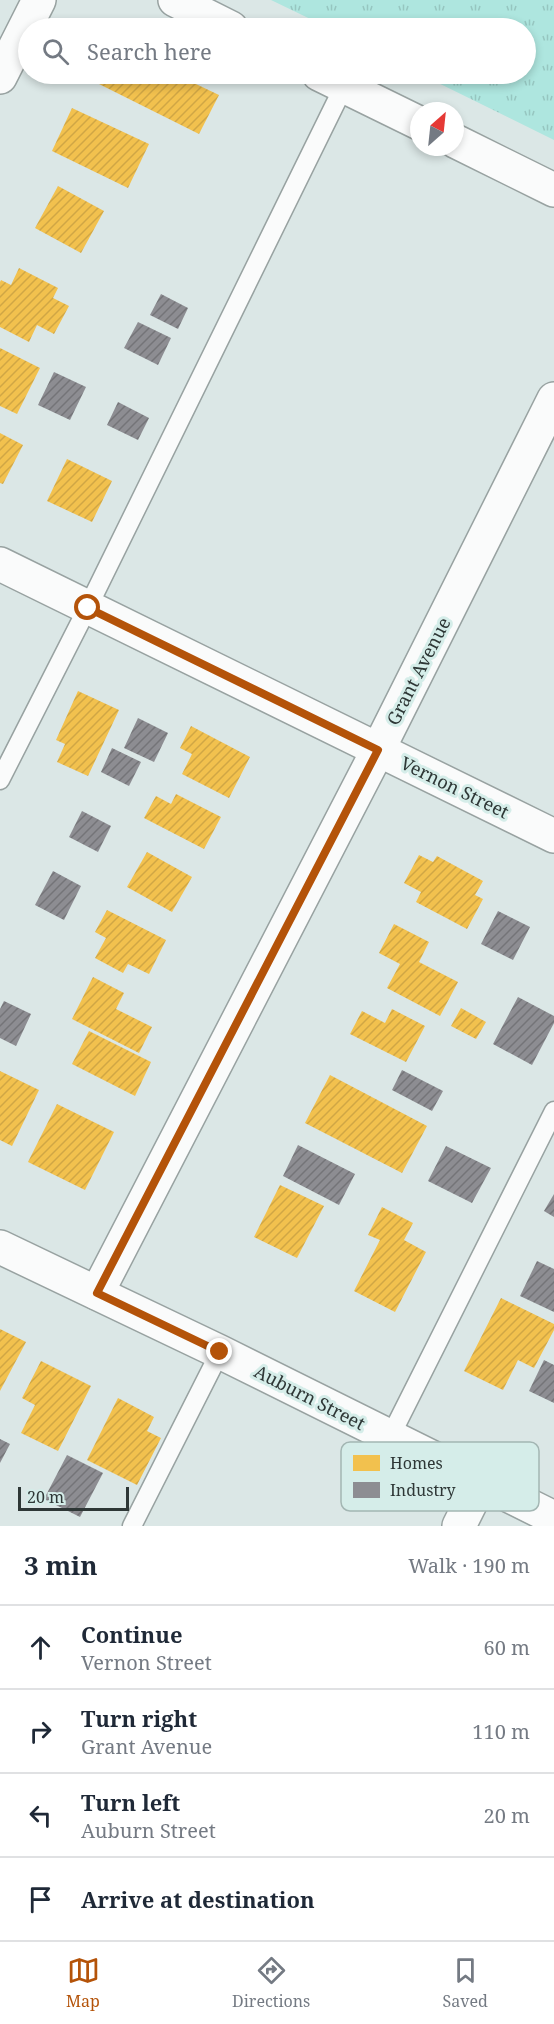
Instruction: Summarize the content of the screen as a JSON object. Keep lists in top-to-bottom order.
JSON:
{
  "streets": {
    "street": ["Grant Avenue", "Vernon Street", "Auburn Street"]
  },
  "crossings": [
    ["Grant Avenue", "Vernon Street"],
    ["Grant Avenue", "Auburn Street"]
  ],
  "legend": ["Homes", "Industry"],
  "scale_bar": "20 m",
  "north": "top right",
  "page": {
    "search": "Search here",
    "scale": "20 m",
    "heading": ["3 min", "Walk · 190 m"],
    "list": [
      ["Continue", "Vernon Street", "60 m"],
      ["Turn right", "Grant Avenue", "110 m"],
      ["Turn left", "Auburn Street", "20 m"],
      "Arrive at destination"
    ],
    "nav": ["Map", "Directions", "Saved"]
  }
}
